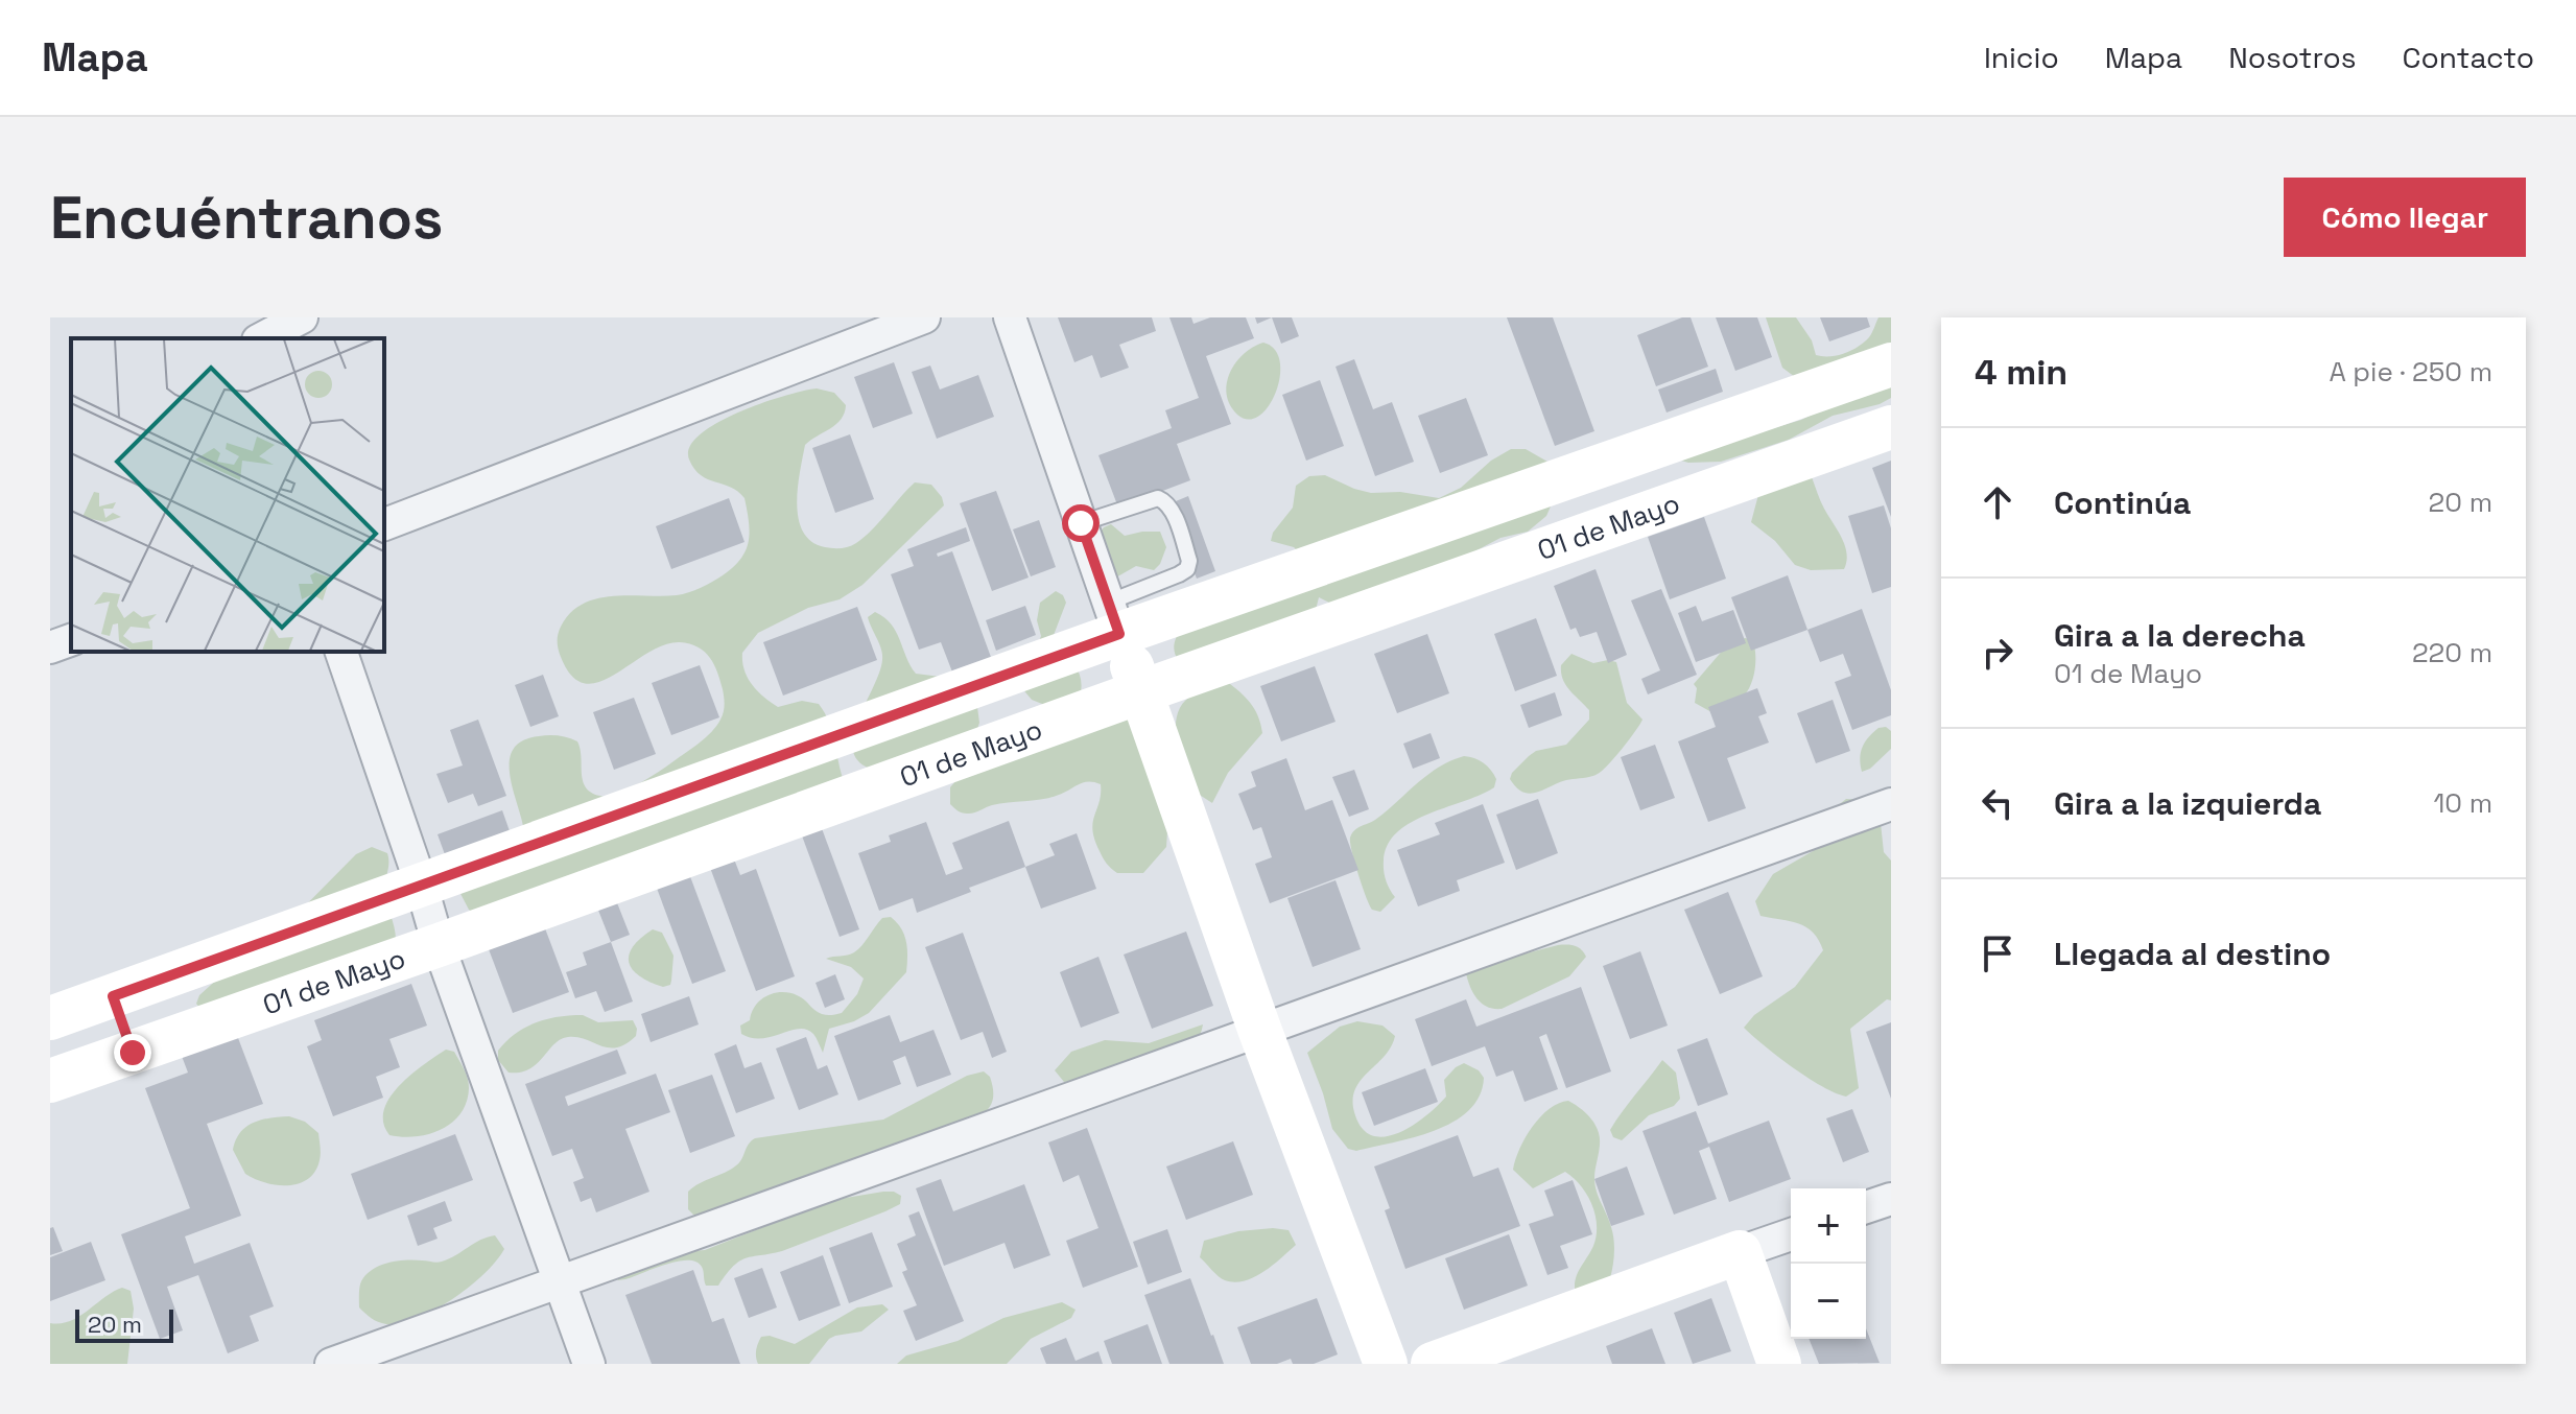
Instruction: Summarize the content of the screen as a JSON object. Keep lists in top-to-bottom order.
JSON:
{
  "streets": {
    "street": ["01 de Mayo"]
  },
  "scale_bar": "20 m",
  "page": {
    "header": "Mapa",
    "nav": [
      "Inicio",
      "Mapa",
      "Nosotros",
      "Contacto"
    ],
    "buttons": "Cómo llegar",
    "title": "Encuéntranos",
    "heading": ["4 min", "A pie · 250 m"],
    "list": [
      ["Continúa", "20 m"],
      ["Gira a la derecha", "01 de Mayo", "220 m"],
      ["Gira a la izquierda", "10 m"],
      "Llegada al destino"
    ],
    "map_buttons": ["+", "−"],
    "scale": "20 m"
  }
}
